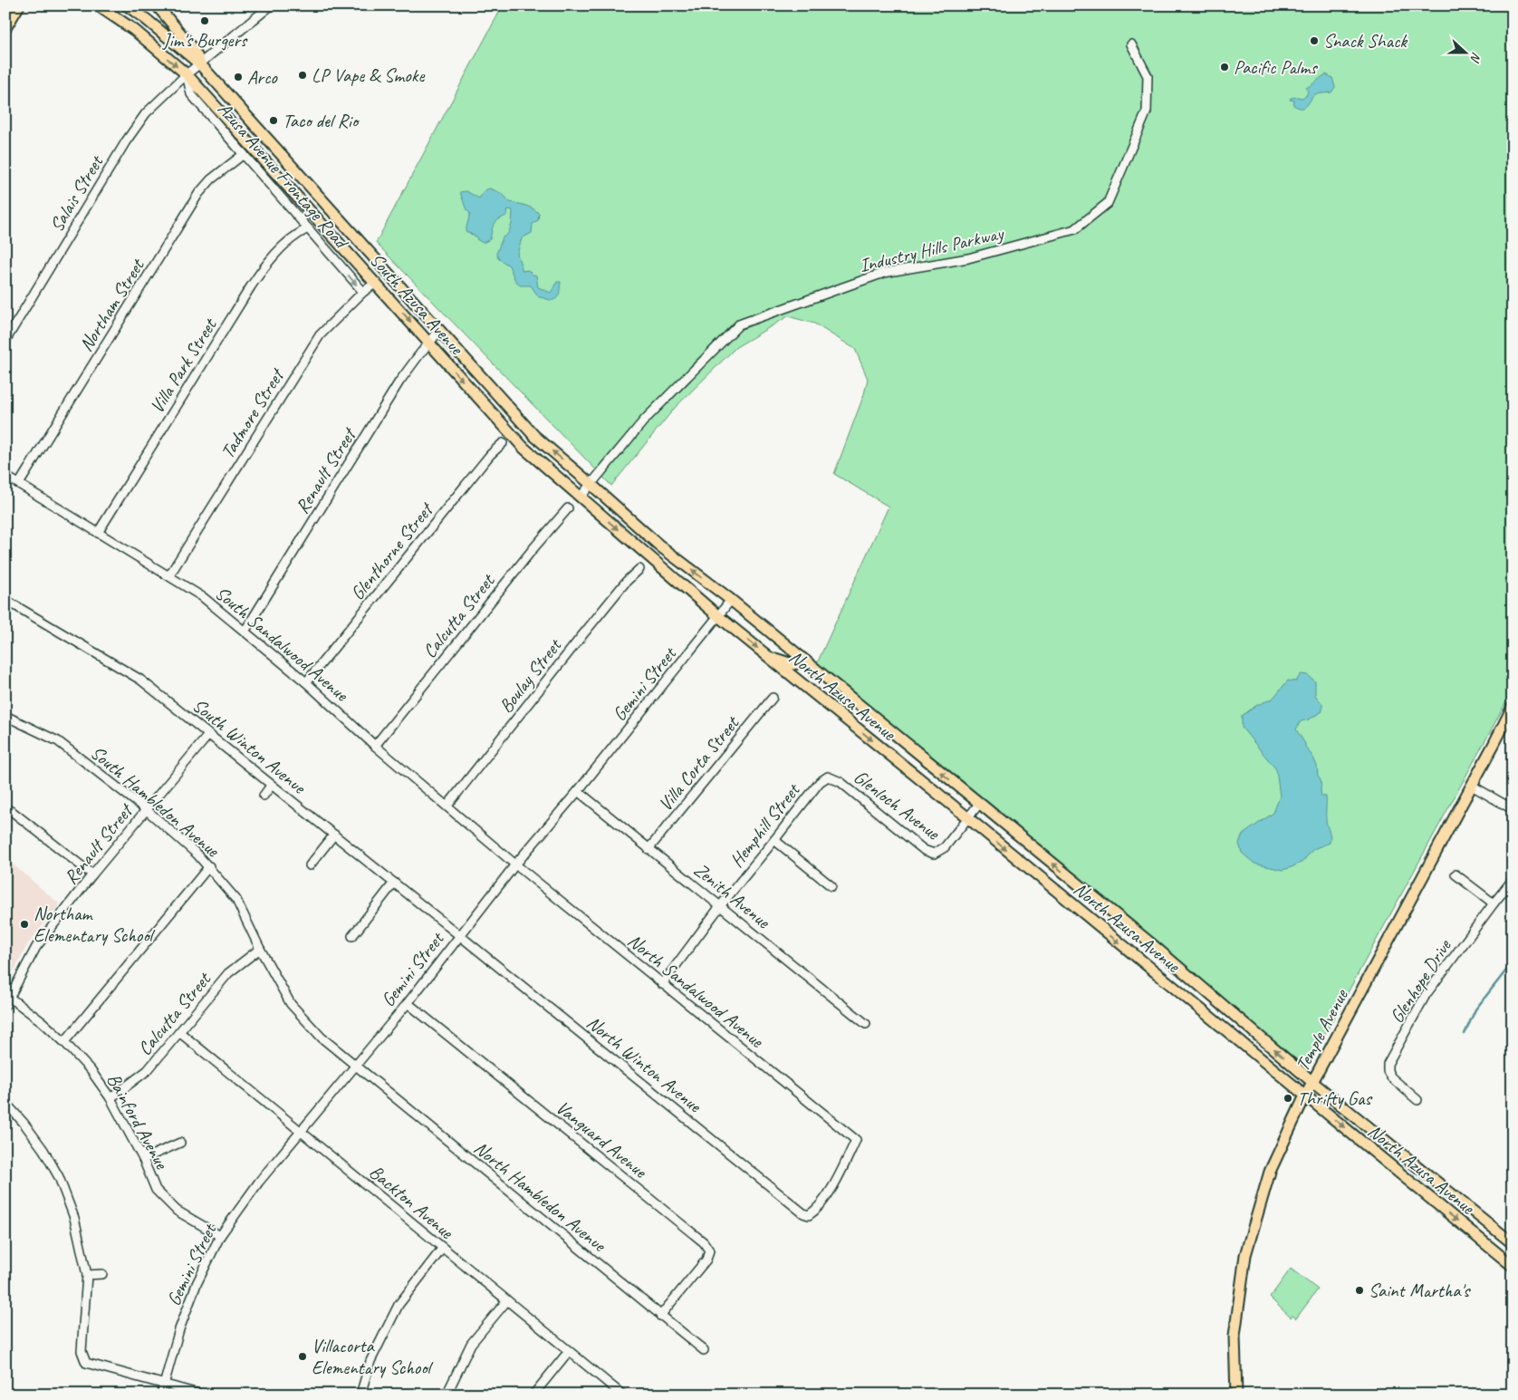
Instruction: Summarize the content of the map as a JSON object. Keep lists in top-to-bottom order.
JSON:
{
  "streets": {
    "main road": ["South Azusa Avenue", "North Azusa Avenue", "Temple Avenue"],
    "street": [
      "Azusa Avenue Frontage Road",
      "Salais Street",
      "Industry Hills Parkway",
      "Northam Street",
      "Villa Park Street",
      "Tadmore Street",
      "Renault Street",
      "Glenthorne Street",
      "Calcutta Street",
      "South Sandalwood Avenue",
      "Boulay Street",
      "Gemini Street",
      "South Winton Avenue",
      "Villa Corta Street",
      "South Hambledon Avenue",
      "Glenloch Avenue",
      "Hemphill Street",
      "Zenith Avenue",
      "Glenhope Drive",
      "North Sandalwood Avenue",
      "North Winton Avenue",
      "Bainford Avenue",
      "Vanguard Avenue",
      "North Hambledon Avenue",
      "Backton Avenue"
    ]
  },
  "crossings": [
    ["Azusa Avenue Frontage Road", "Salais Street"],
    ["Azusa Avenue Frontage Road", "South Azusa Avenue"],
    ["Azusa Avenue Frontage Road", "Northam Street"],
    ["Azusa Avenue Frontage Road", "Villa Park Street"],
    ["Azusa Avenue Frontage Road", "Tadmore Street"],
    ["Salais Street", "South Azusa Avenue"],
    ["Industry Hills Parkway", "South Azusa Avenue"],
    ["South Azusa Avenue", "Tadmore Street"],
    ["South Azusa Avenue", "Renault Street"],
    ["South Azusa Avenue", "Gemini Street"],
    ["South Azusa Avenue", "North Azusa Avenue"],
    ["Northam Street", "South Sandalwood Avenue"],
    ["Villa Park Street", "South Sandalwood Avenue"],
    ["Tadmore Street", "South Sandalwood Avenue"],
    ["Renault Street", "South Sandalwood Avenue"],
    ["Renault Street", "South Winton Avenue"],
    ["Renault Street", "South Hambledon Avenue"],
    ["Renault Street", "Bainford Avenue"],
    ["Glenthorne Street", "South Sandalwood Avenue"],
    ["Calcutta Street", "South Sandalwood Avenue"],
    ["Calcutta Street", "South Hambledon Avenue"],
    ["Calcutta Street", "Bainford Avenue"],
    ["Calcutta Street", "Backton Avenue"],
    ["South Sandalwood Avenue", "Boulay Street"],
    ["South Sandalwood Avenue", "Gemini Street"],
    ["South Sandalwood Avenue", "North Sandalwood Avenue"],
    ["Gemini Street", "North Azusa Avenue"],
    ["Gemini Street", "South Winton Avenue"],
    ["Gemini Street", "South Hambledon Avenue"],
    ["Gemini Street", "Zenith Avenue"],
    ["Gemini Street", "North Sandalwood Avenue"],
    ["Gemini Street", "North Winton Avenue"],
    ["Gemini Street", "Bainford Avenue"],
    ["Gemini Street", "Vanguard Avenue"],
    ["Gemini Street", "North Hambledon Avenue"],
    ["Gemini Street", "Backton Avenue"],
    ["North Azusa Avenue", "Glenloch Avenue"],
    ["North Azusa Avenue", "Temple Avenue"],
    ["South Winton Avenue", "North Winton Avenue"],
    ["Villa Corta Street", "Zenith Avenue"],
    ["South Hambledon Avenue", "North Hambledon Avenue"],
    ["Glenloch Avenue", "Hemphill Street"],
    ["Hemphill Street", "Zenith Avenue"],
    ["Hemphill Street", "North Sandalwood Avenue"],
    ["North Sandalwood Avenue", "North Winton Avenue"],
    ["Vanguard Avenue", "North Hambledon Avenue"]
  ],
  "places": [
    "Jim's Burgers",
    "Snack Shack",
    "Pacific Palms",
    "LP Vape & Smoke",
    "Arco",
    "Taco del Rio",
    "Northam Elementary School",
    "Thrifty Gas",
    "Saint Martha's",
    "Villacorta Elementary School"
  ],
  "north": "right"
}
